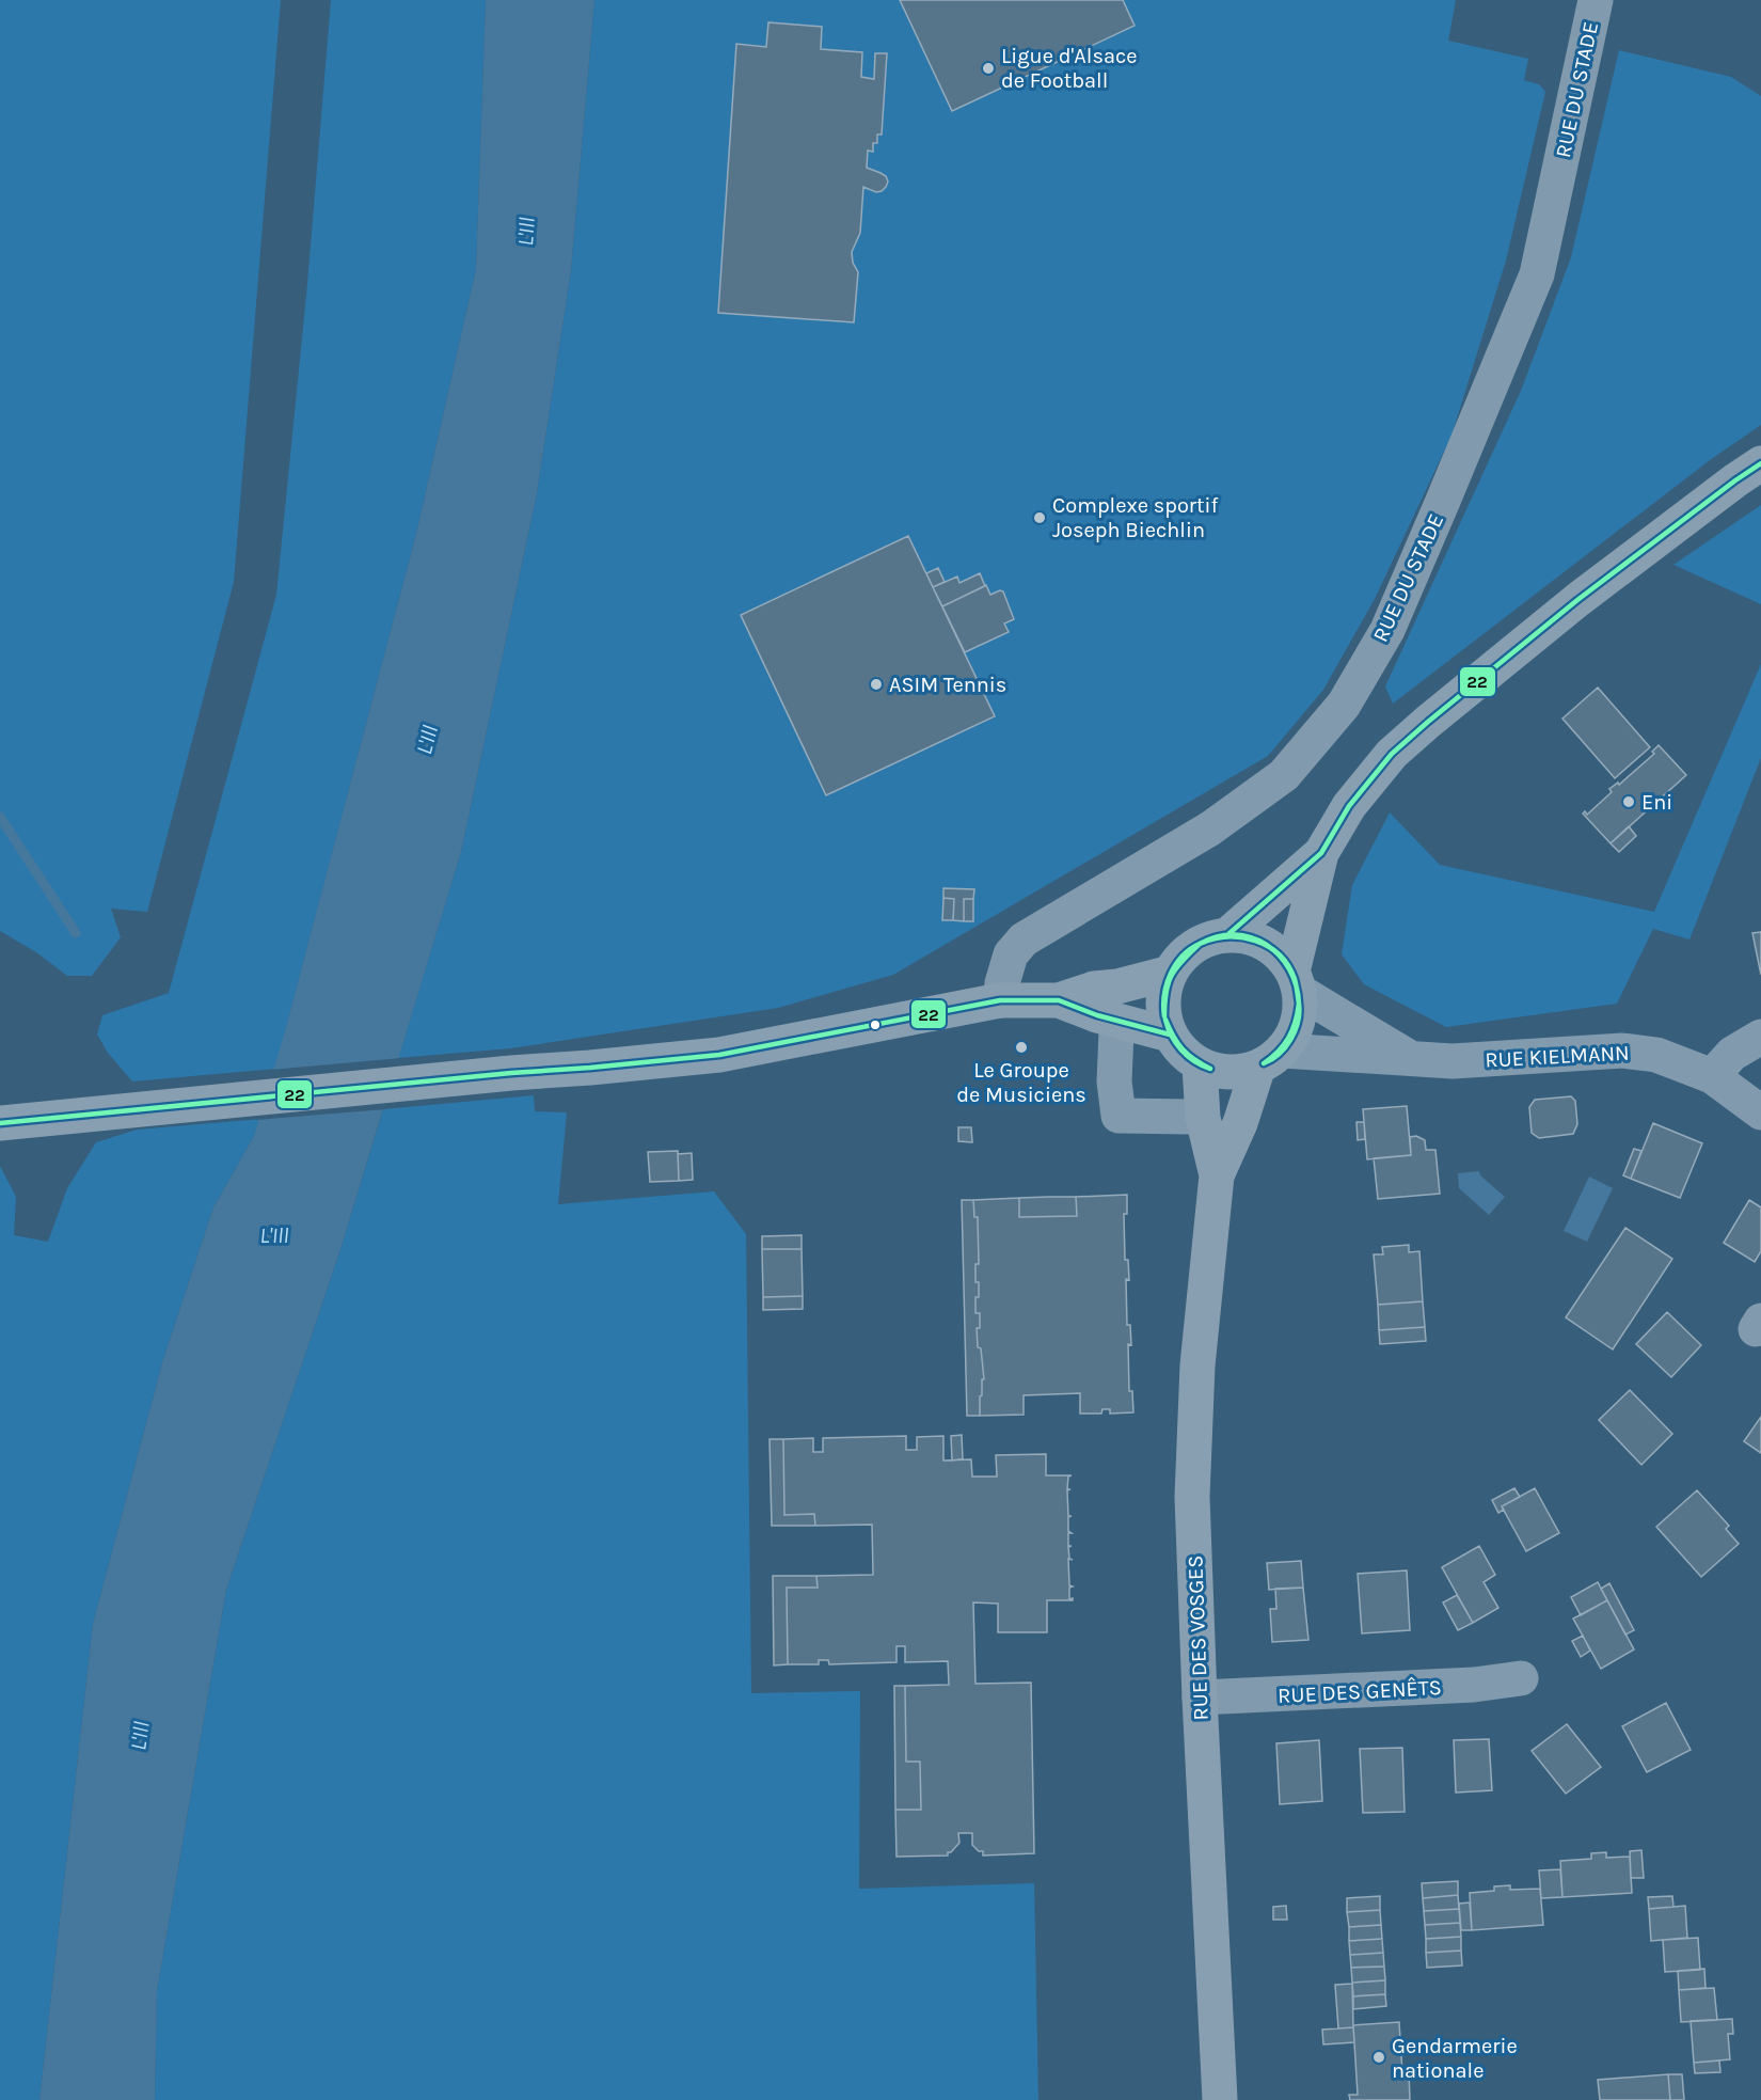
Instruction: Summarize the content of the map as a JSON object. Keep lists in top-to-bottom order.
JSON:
{
  "streets": {
    "main road": ["RUE DES VOSGES"],
    "street": ["RUE DU STADE", "RUE KIELMANN", "RUE DES GENÊTS"]
  },
  "crossings": [
    ["RUE KIELMANN", "RUE DES VOSGES"],
    ["RUE DES VOSGES", "RUE DES GENÊTS"]
  ],
  "water": ["L'Ill"],
  "places": [
    "Ligue d'Alsace de Football",
    "Complexe sportif Joseph Biechlin",
    "ASIM Tennis",
    "Eni",
    "Le Groupe de Musiciens",
    "Gendarmerie nationale"
  ],
  "lines": ["transit line 22"]
}
